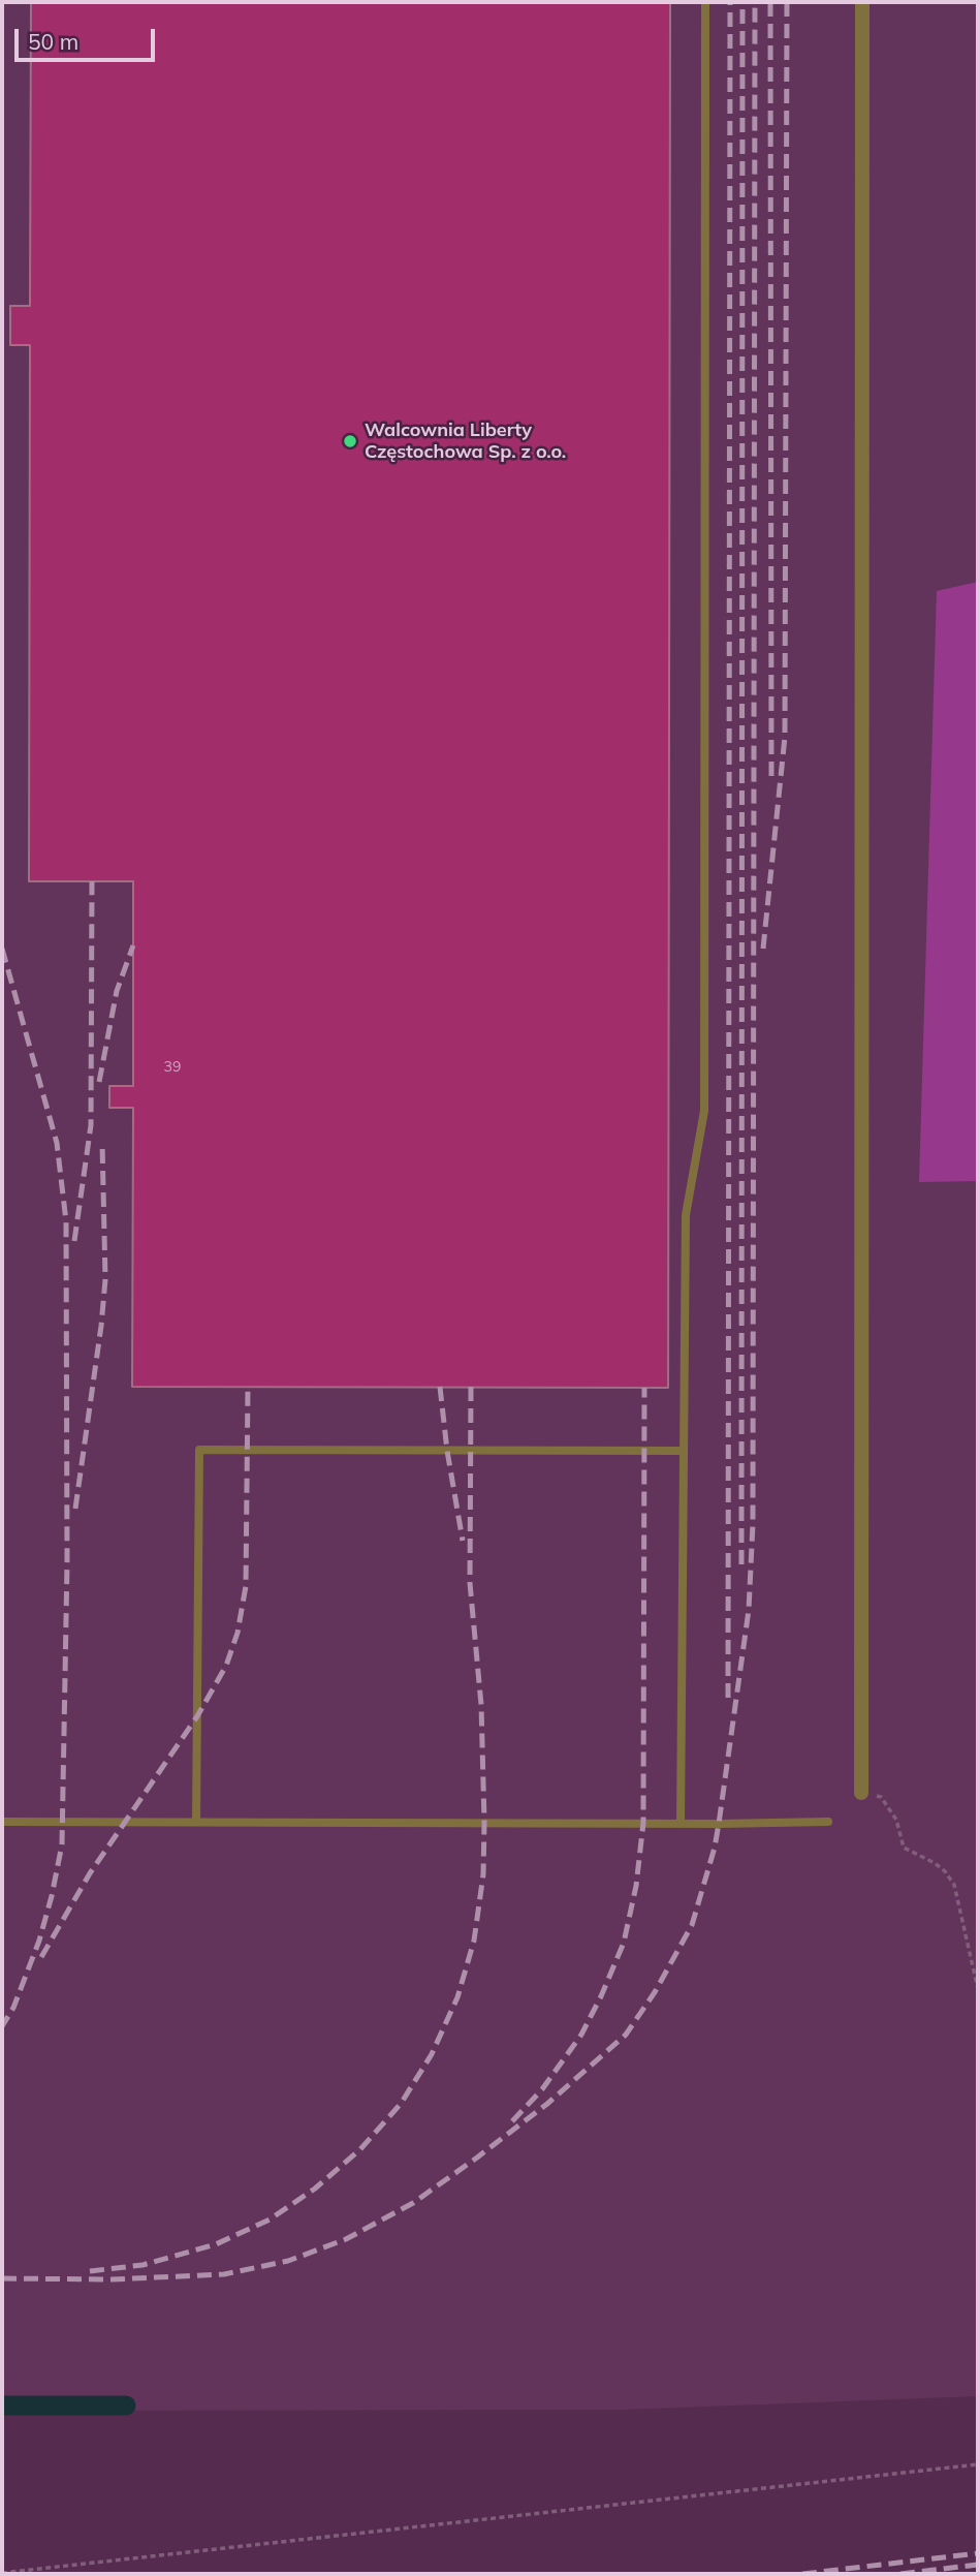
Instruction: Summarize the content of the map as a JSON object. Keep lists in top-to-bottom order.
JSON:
{
  "places": ["Walcownia Liberty Częstochowa Sp. z o.o."],
  "house_numbers": ["39"],
  "scale_bar": "50 m"
}
